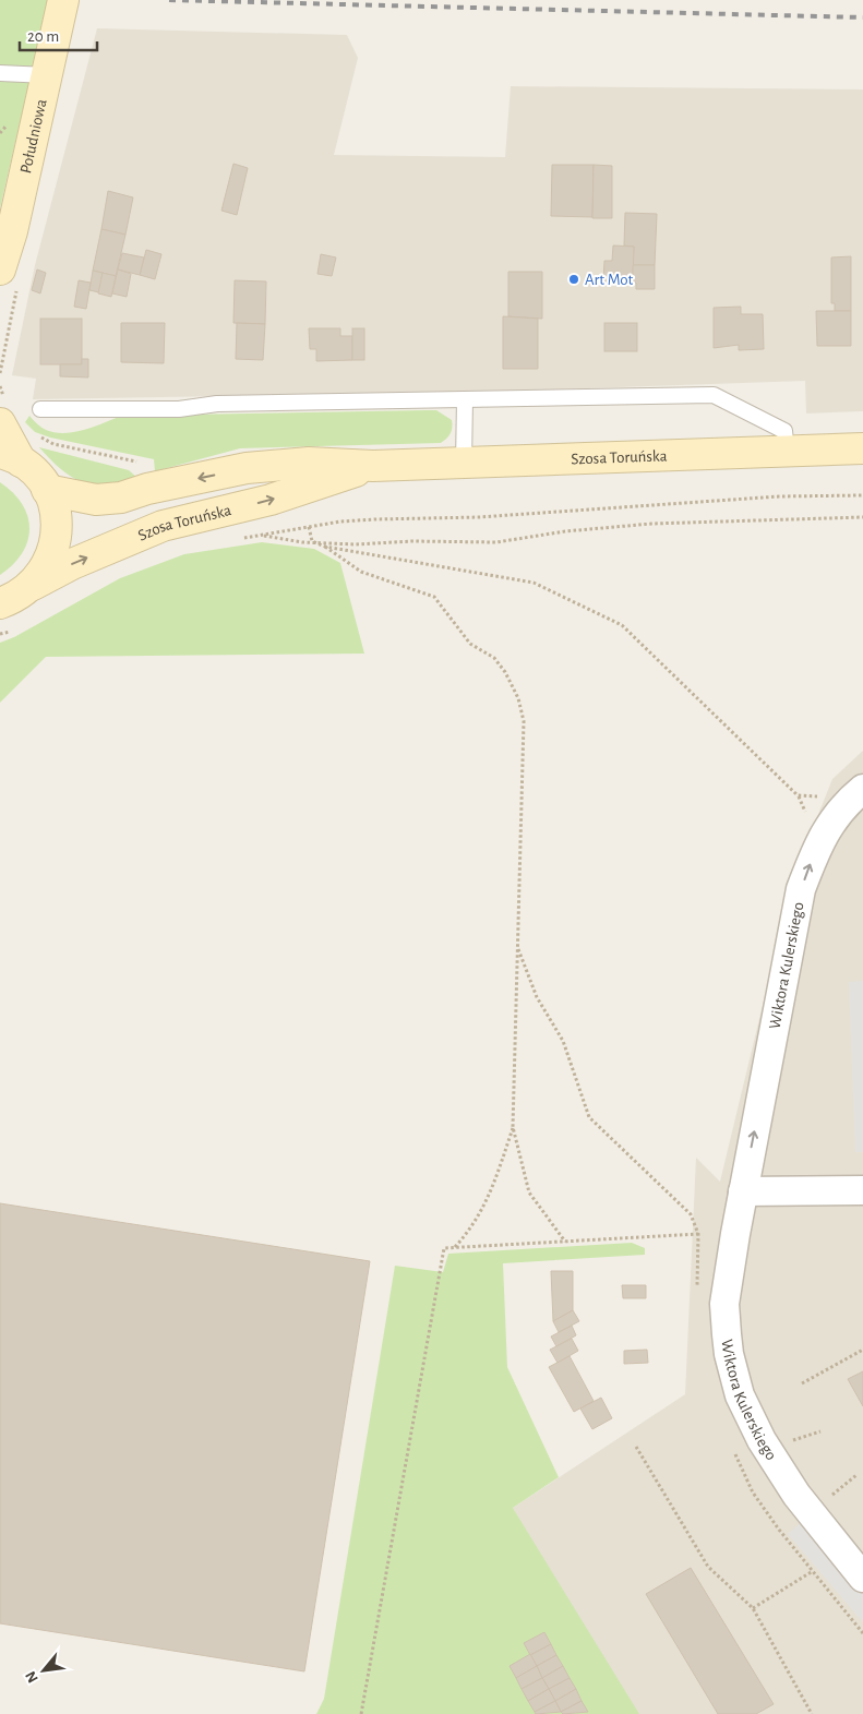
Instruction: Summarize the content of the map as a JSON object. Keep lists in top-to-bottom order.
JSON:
{
  "streets": {
    "main road": ["Południowa", "Szosa Toruńska"],
    "street": ["Wiktora Kulerskiego"]
  },
  "one_way": ["Wiktora Kulerskiego"],
  "places": ["Art Mot"],
  "scale_bar": "20 m",
  "north": "bottom left"
}
